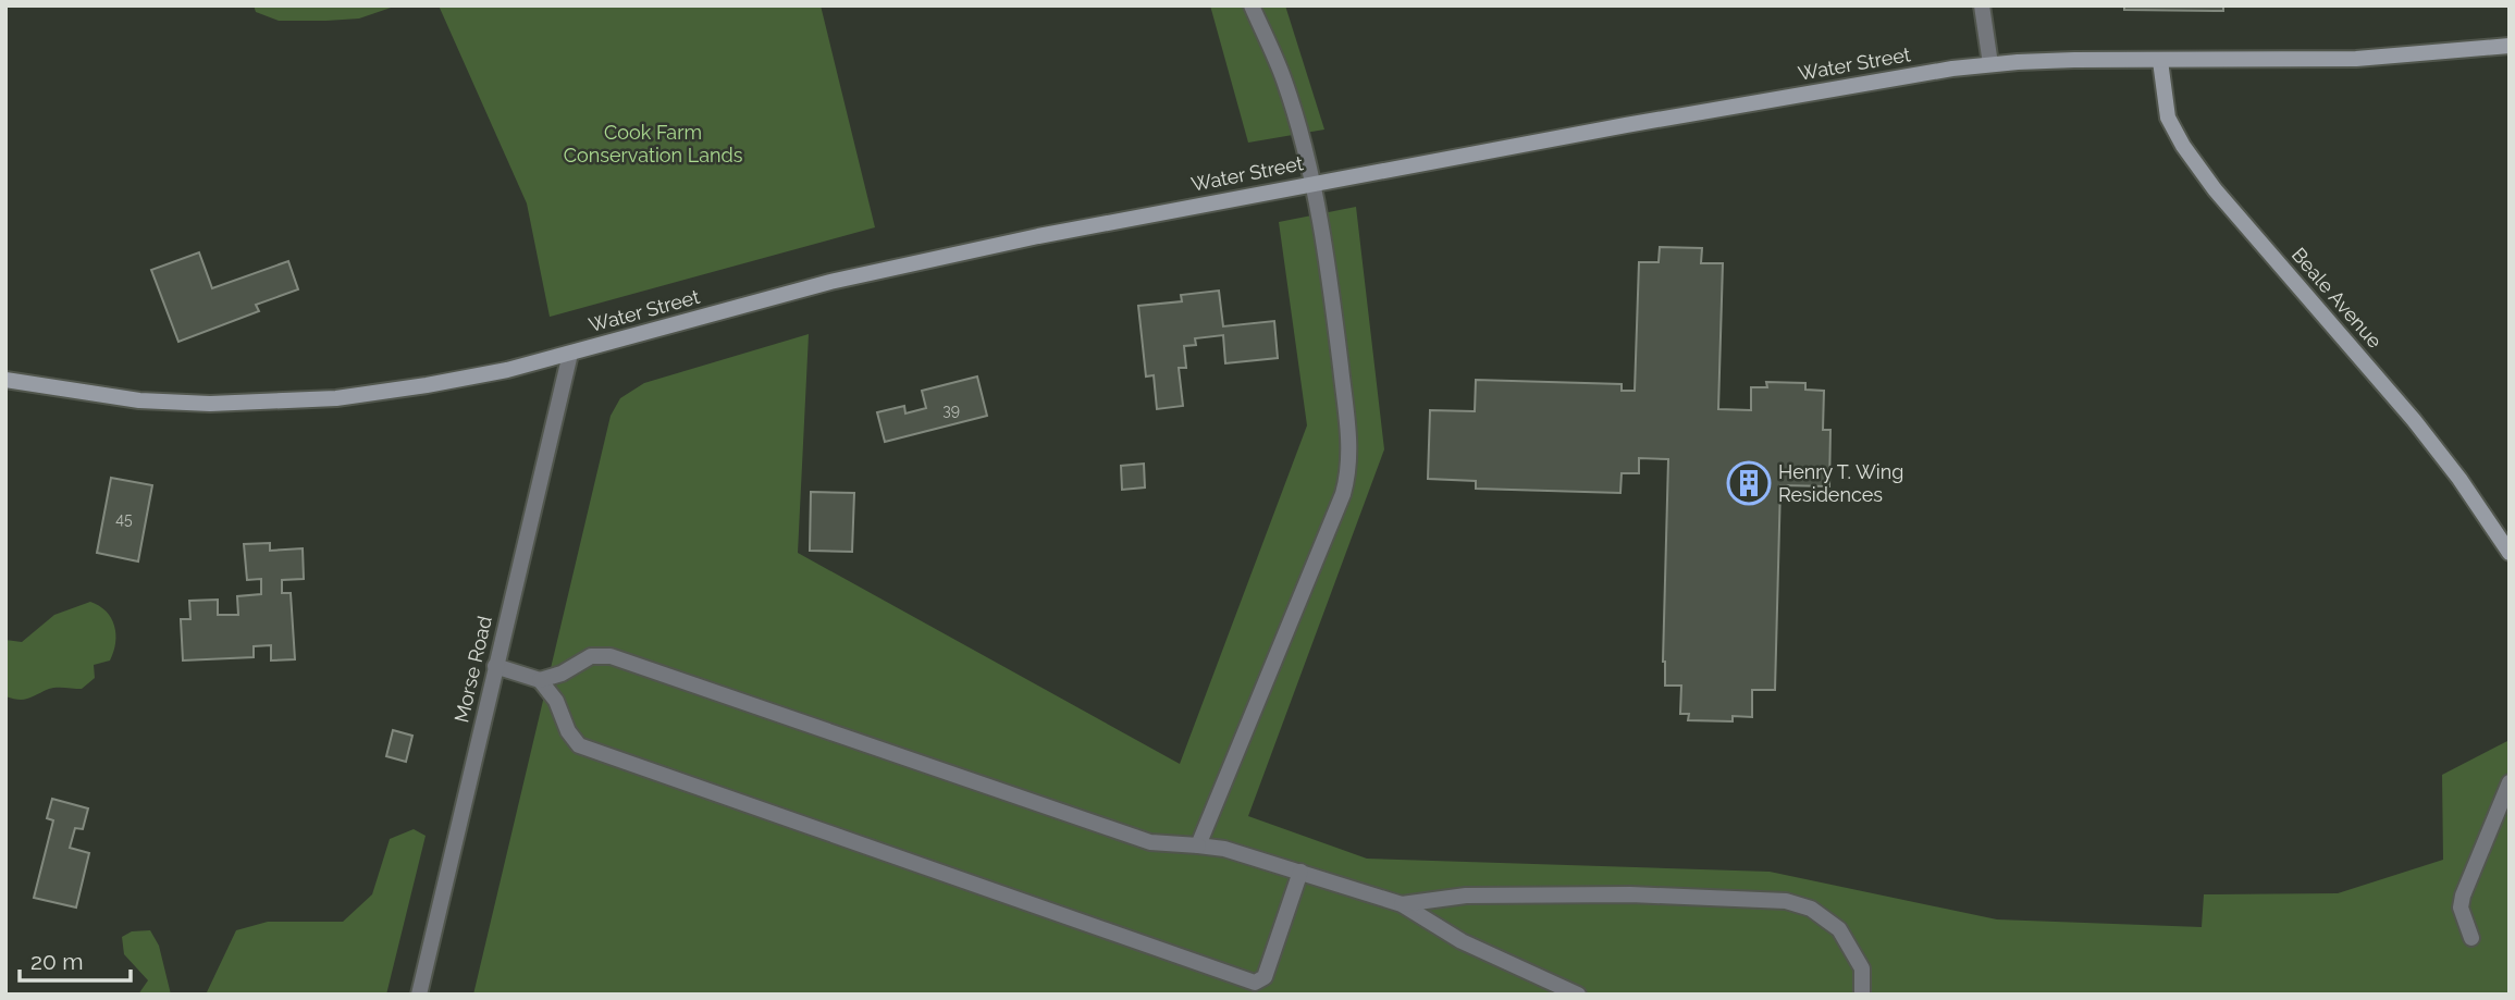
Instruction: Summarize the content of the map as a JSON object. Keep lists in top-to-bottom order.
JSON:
{
  "streets": {
    "main road": ["Water Street", "Beale Avenue"],
    "street": ["Morse Road"]
  },
  "crossings": [
    ["Water Street", "Beale Avenue"],
    ["Water Street", "Morse Road"]
  ],
  "parks": ["Cook Farm Conservation Lands"],
  "places": {
    "building": ["Henry T. Wing Residences"]
  },
  "house_numbers": ["39", "45"],
  "scale_bar": "20 m"
}
